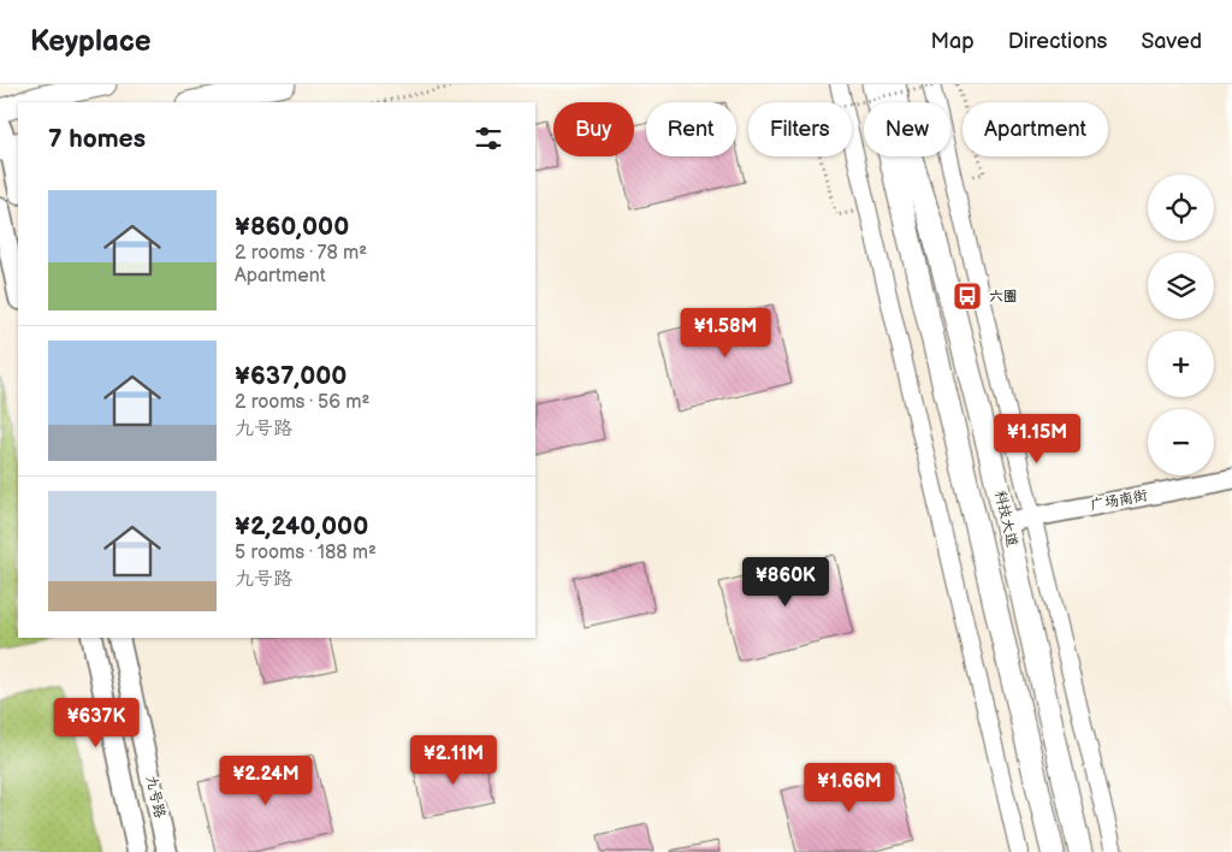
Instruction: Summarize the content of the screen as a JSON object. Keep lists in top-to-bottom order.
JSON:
{
  "streets": {
    "main road": ["科技大道"],
    "street": ["广场南街", "九号路"]
  },
  "crossings": [
    ["广场南街", "科技大道"]
  ],
  "places": {
    "bus stop": ["六圈"]
  },
  "page": {
    "header": "Keyplace",
    "nav": ["Map", "Directions", "Saved"],
    "chip": [
      "Buy",
      "Rent",
      "Filters",
      "New",
      "Apartment"
    ],
    "heading": "7 homes",
    "map_buttons": ["+", "−"],
    "list": [
      {
        "name": "¥860,000",
        "note": "2 rooms · 78 m² · Apartment"
      },
      {
        "name": "¥637,000",
        "note": "2 rooms · 56 m² · 九号路"
      },
      {
        "name": "¥2,240,000",
        "note": "5 rooms · 188 m² · 九号路"
      }
    ],
    "price": [
      "¥1.58M",
      "¥1.15M",
      "¥860K",
      "¥637K",
      "¥2.11M",
      "¥2.24M",
      "¥1.66M"
    ]
  }
}
